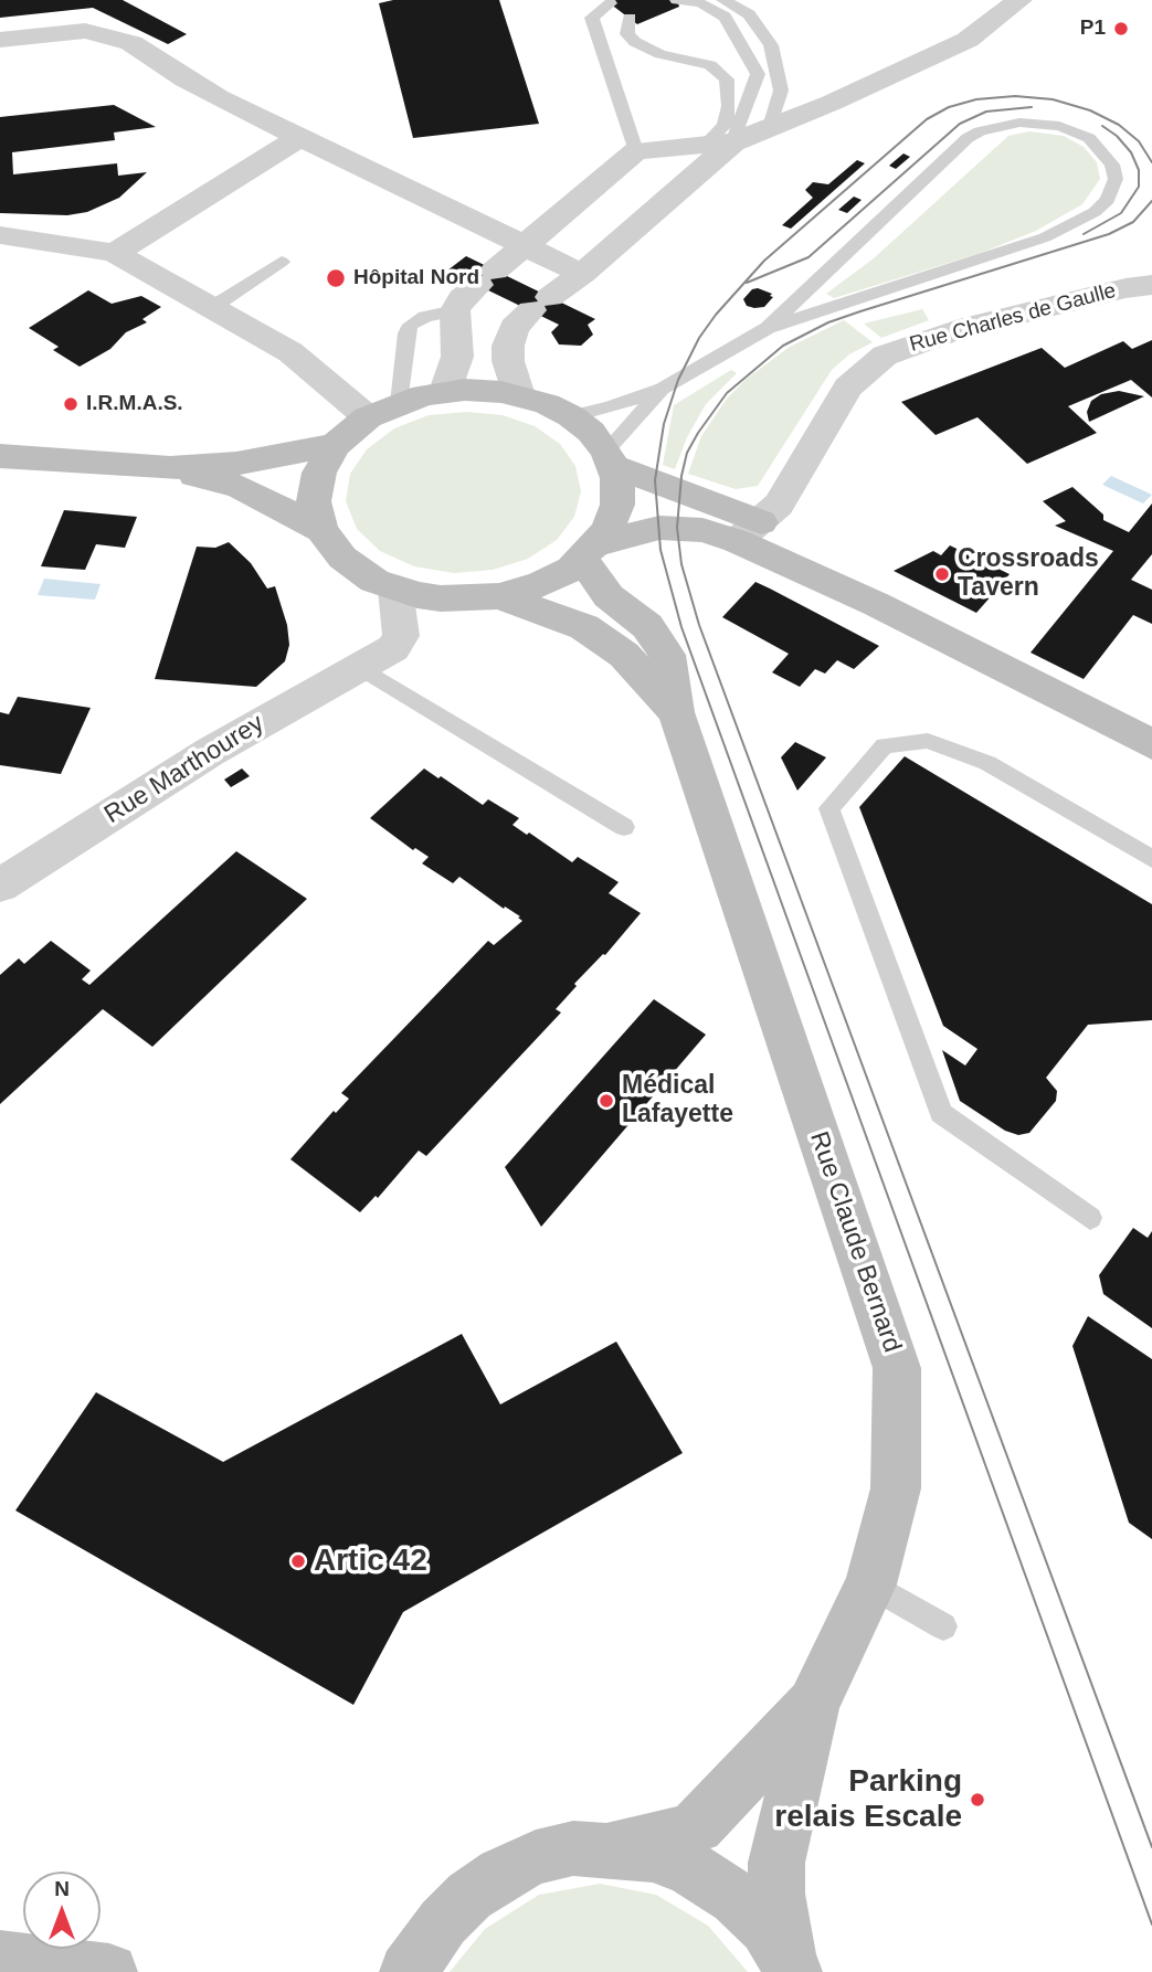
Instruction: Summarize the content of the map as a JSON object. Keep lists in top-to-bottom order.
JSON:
{
  "streets": {
    "street": ["Rue Charles de Gaulle", "Rue Marthourey", "Rue Claude Bernard"]
  },
  "crossings": [
    ["Rue Marthourey", "Rue Claude Bernard"]
  ],
  "places": [
    "P1",
    "Hôpital Nord",
    "I.R.M.A.S.",
    "Crossroads Tavern",
    "Médical Lafayette",
    "Artic 42",
    "Parking relais Escale"
  ],
  "north": "top"
}
